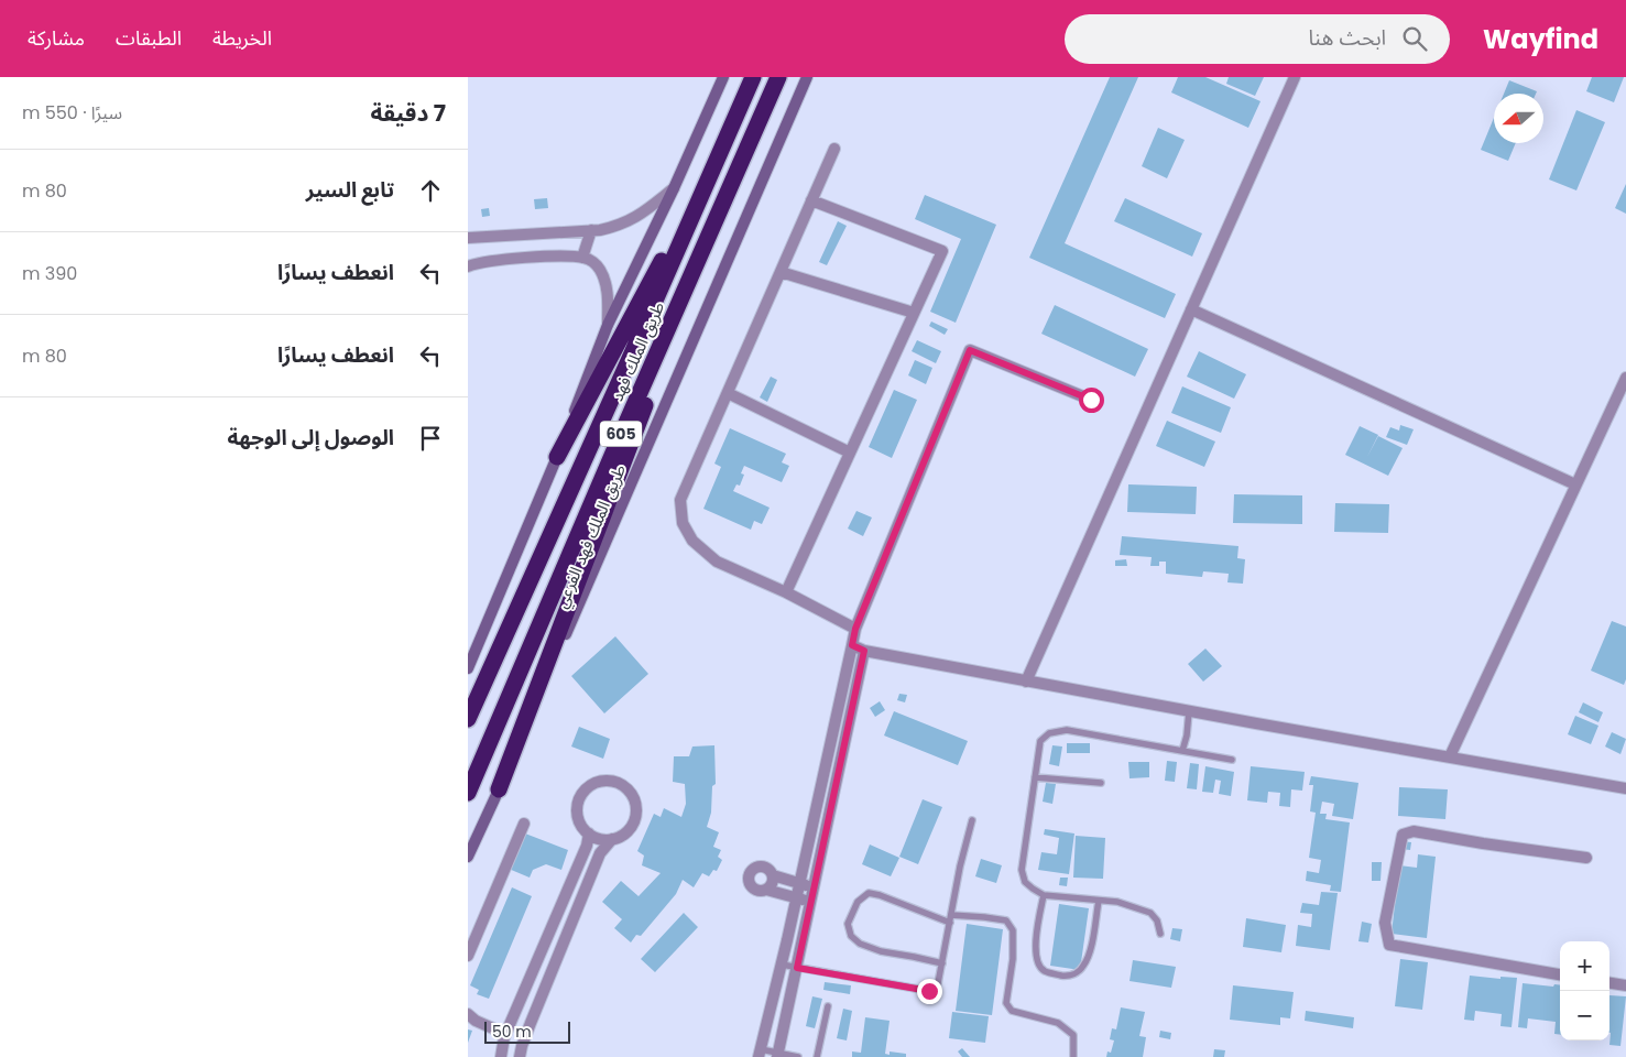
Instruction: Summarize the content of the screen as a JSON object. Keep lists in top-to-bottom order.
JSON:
{
  "streets": {
    "highway": ["طريق الملك فهد", "605"],
    "main road": ["طريق الملك فهد الفرعي"]
  },
  "scale_bar": "50 m",
  "north": "left",
  "page": {
    "header": "Wayfind",
    "search": "ابحث هنا",
    "nav": ["الخريطة", "الطبقات", "مشاركة"],
    "heading": ["7 دقيقة", "سيرًا · 550 m"],
    "list": [
      ["تابع السير", "80 m"],
      ["انعطف يسارًا", "390 m"],
      ["انعطف يسارًا", "80 m"],
      "الوصول إلى الوجهة"
    ],
    "map_buttons": ["+", "−"],
    "scale": "50 m"
  }
}
